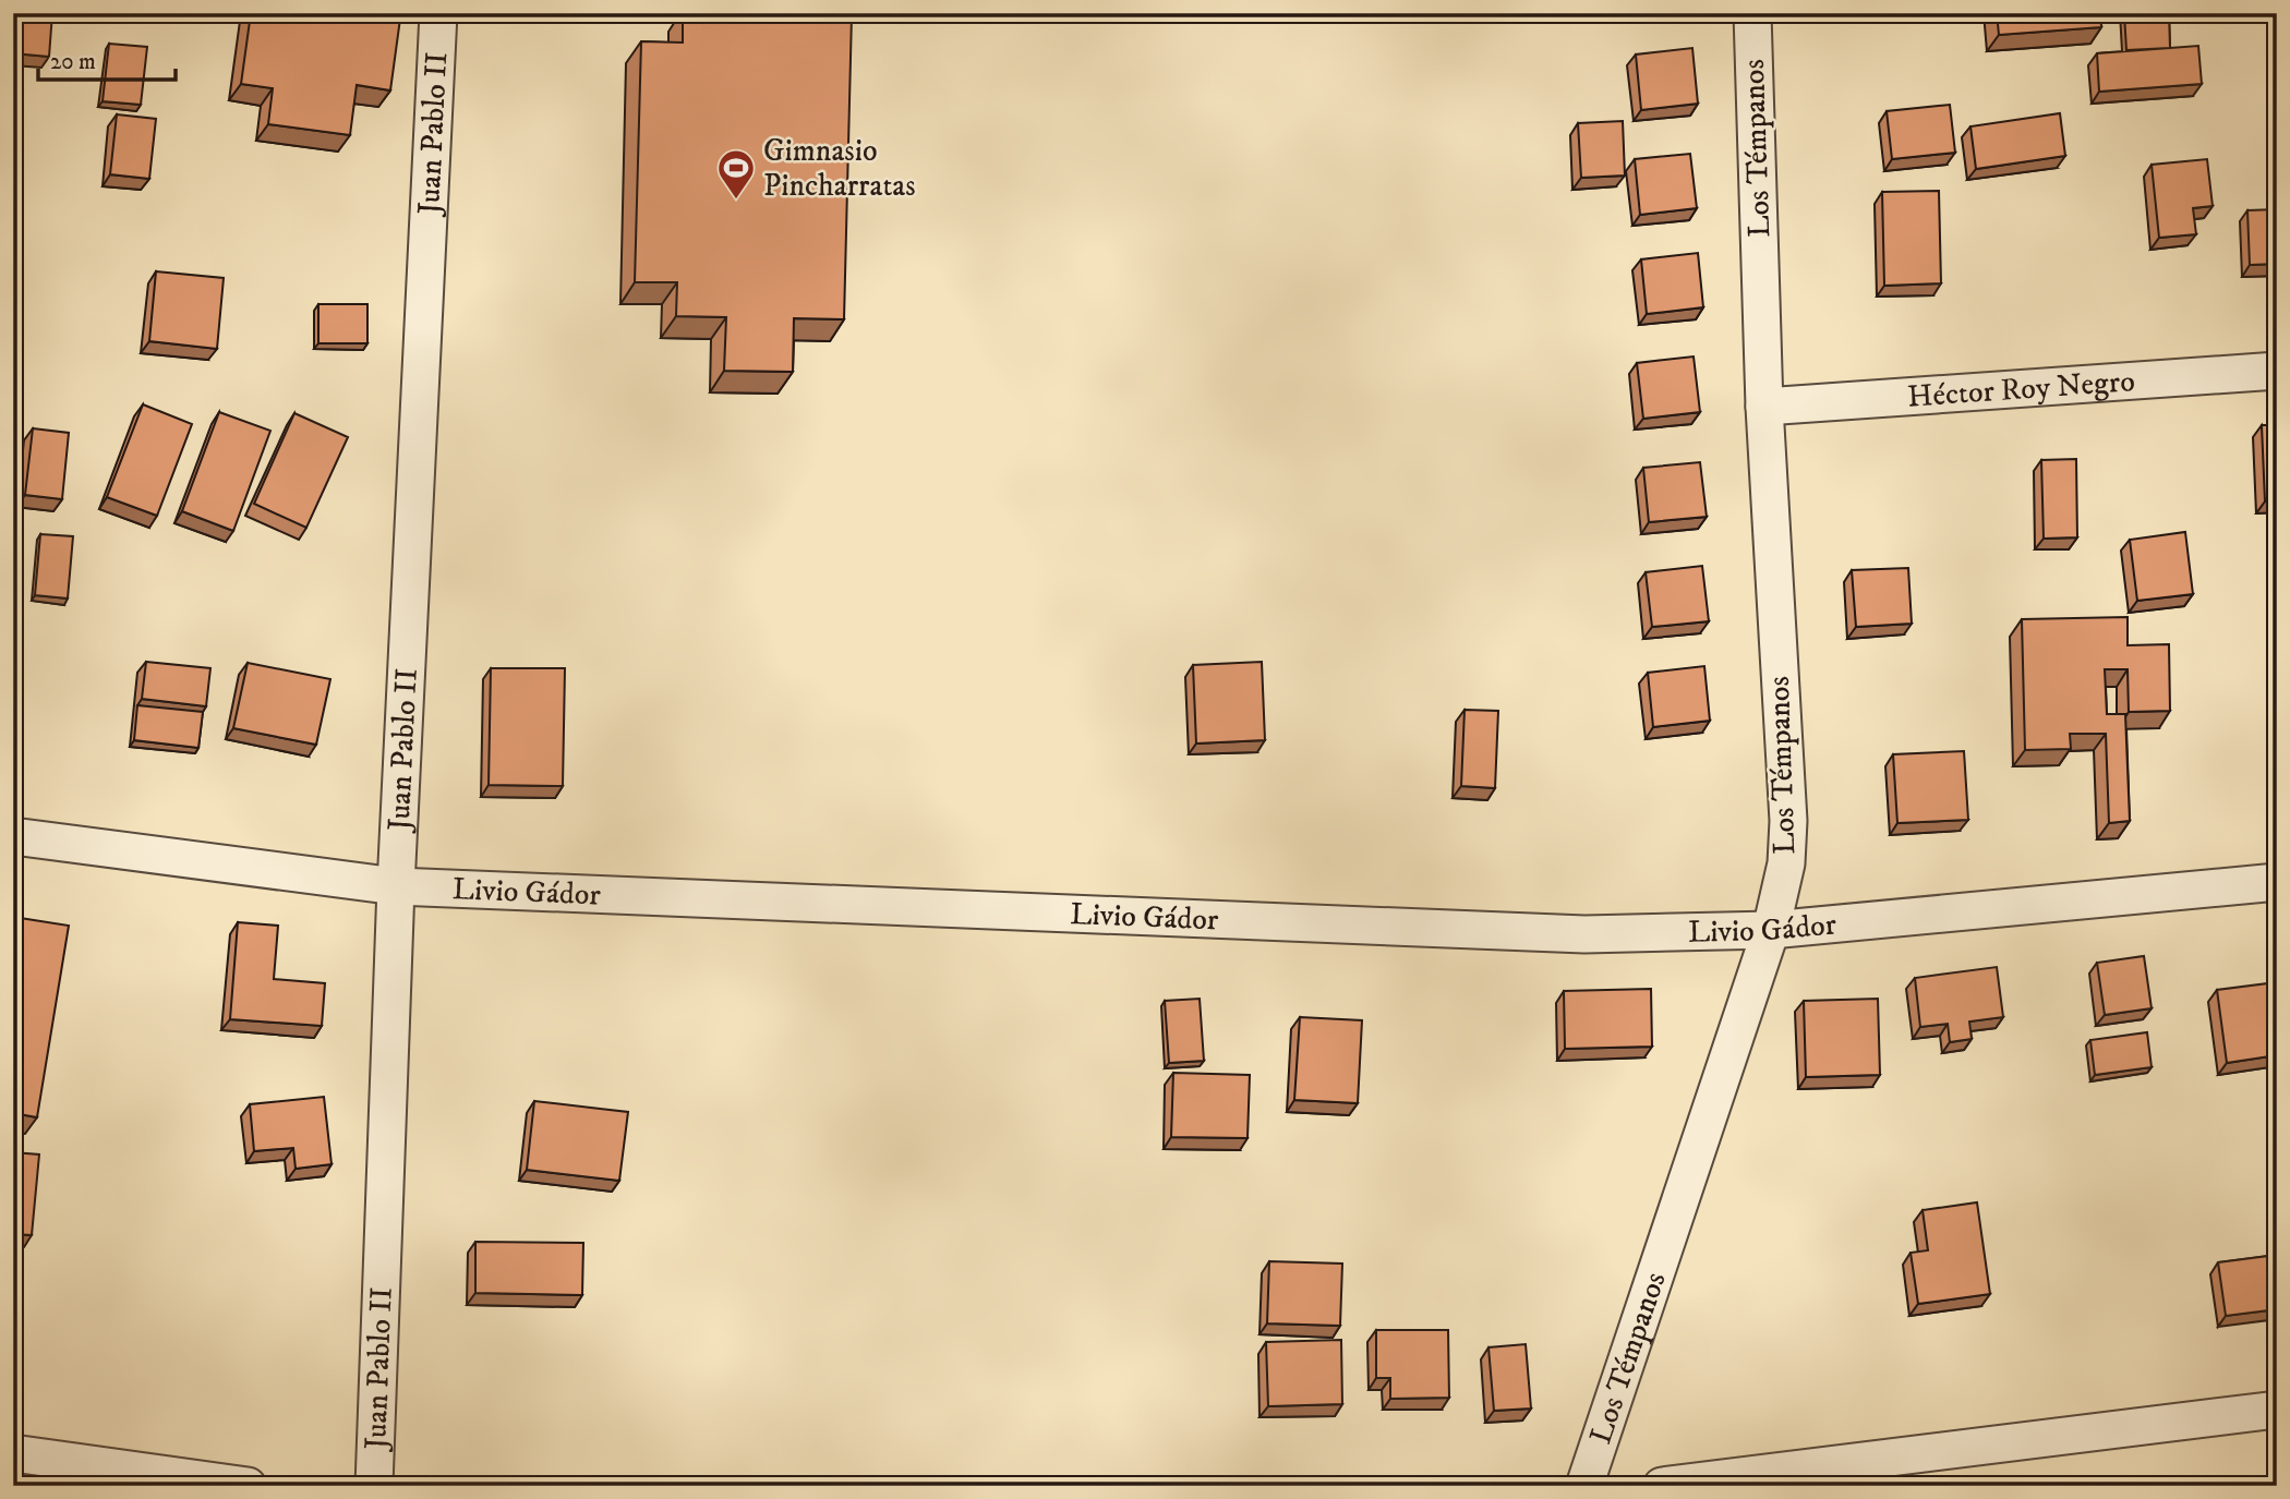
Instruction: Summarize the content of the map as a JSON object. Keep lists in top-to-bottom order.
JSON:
{
  "streets": {
    "street": [
      "Juan Pablo II",
      "Los Témpanos",
      "Héctor Roy Negro",
      "Livio Gádor"
    ]
  },
  "crossings": [
    ["Juan Pablo II", "Livio Gádor"],
    ["Los Témpanos", "Héctor Roy Negro"],
    ["Los Témpanos", "Livio Gádor"]
  ],
  "places": {
    "sports": ["Gimnasio Pincharratas"]
  },
  "scale_bar": "20 m"
}
